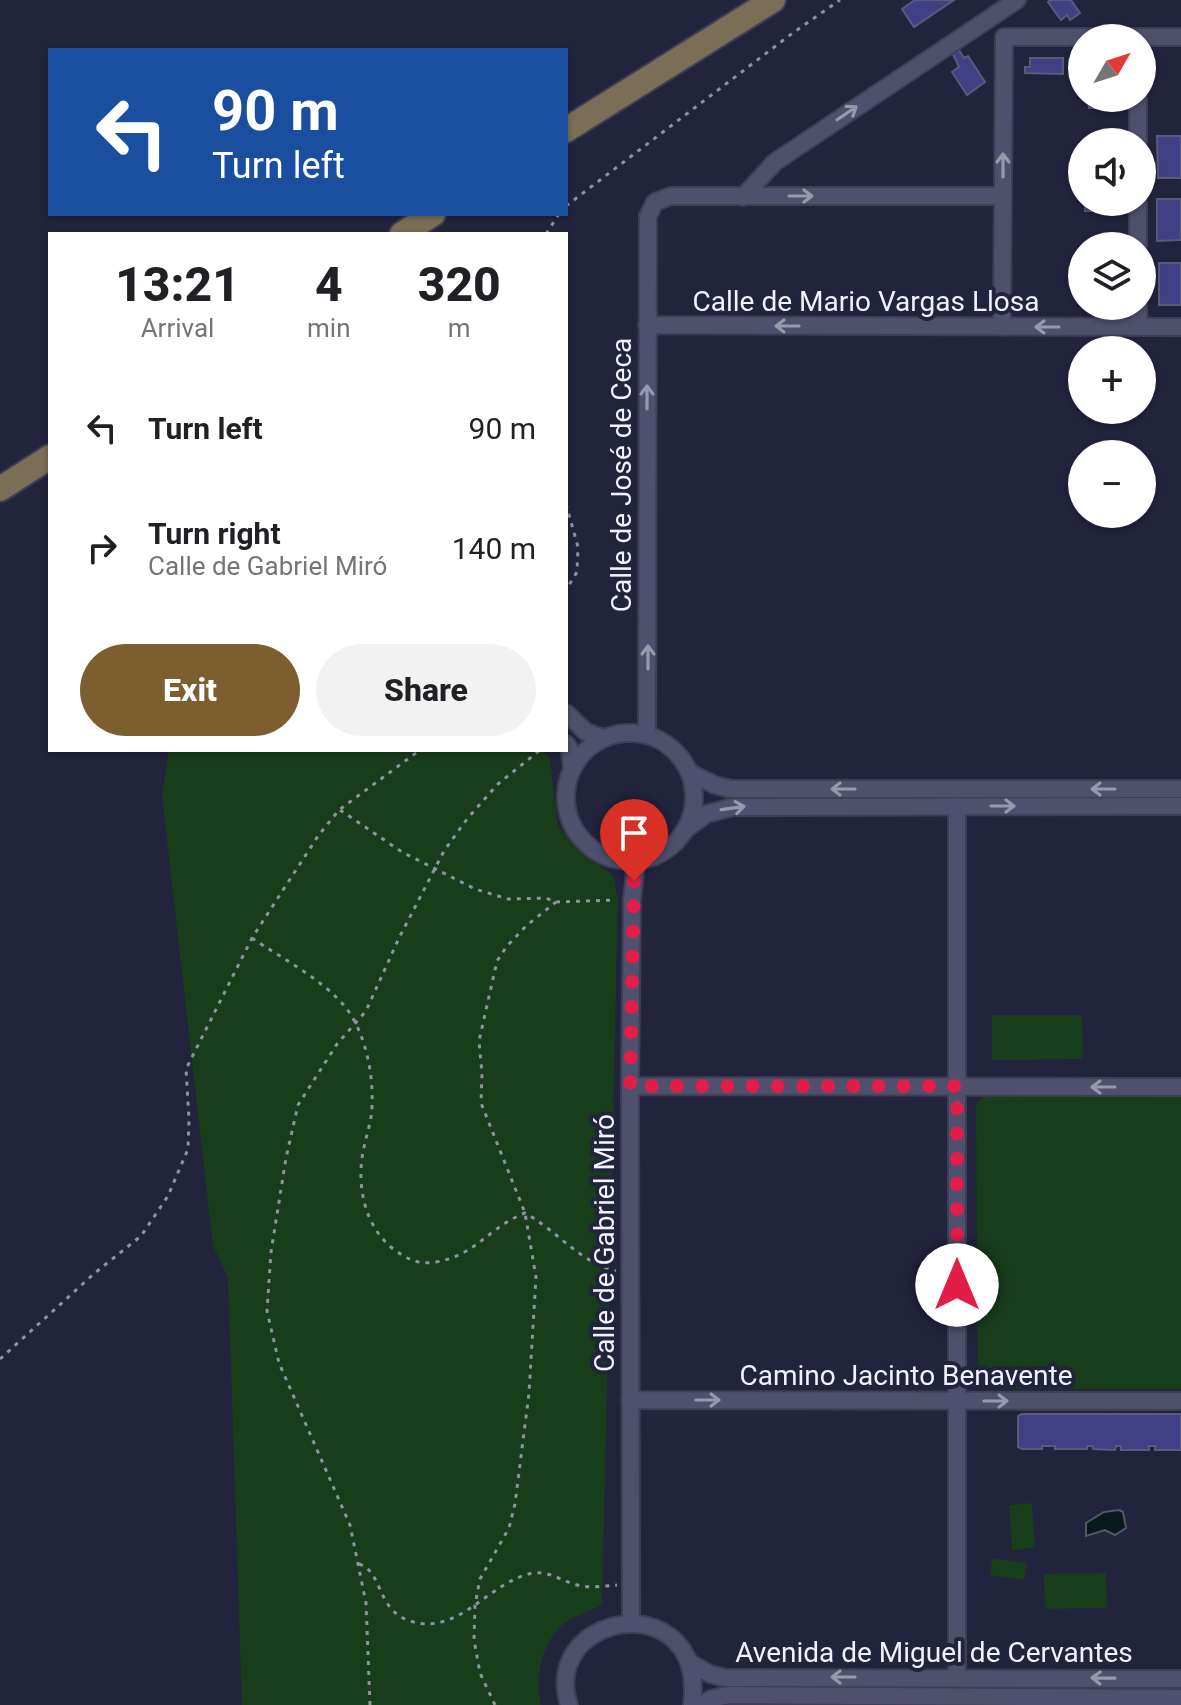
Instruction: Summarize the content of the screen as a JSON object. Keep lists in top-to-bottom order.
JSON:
{
  "streets": {
    "street": [
      "Calle de Mario Vargas Llosa",
      "Calle de José de Ceca",
      "Calle de Gabriel Miró",
      "Camino Jacinto Benavente",
      "Avenida de Miguel de Cervantes"
    ]
  },
  "crossings": [
    ["Calle de Mario Vargas Llosa", "Calle de José de Ceca"],
    ["Calle de José de Ceca", "Calle de Gabriel Miró"],
    ["Calle de Gabriel Miró", "Camino Jacinto Benavente"]
  ],
  "one_way": ["Calle de José de Ceca", "Camino Jacinto Benavente"],
  "north": "top right",
  "page": {
    "map_buttons": ["+", "−"],
    "turn": ["90 m", "Turn left"],
    "eta": [
      "13:21",
      "Arrival",
      "4",
      "min",
      "320",
      "m"
    ],
    "list": [
      {
        "name": "Turn left",
        "value": "90 m"
      },
      {
        "name": "Turn right",
        "note": "Calle de Gabriel Miró",
        "value": "140 m"
      }
    ],
    "buttons": ["Exit", "Share"]
  }
}
